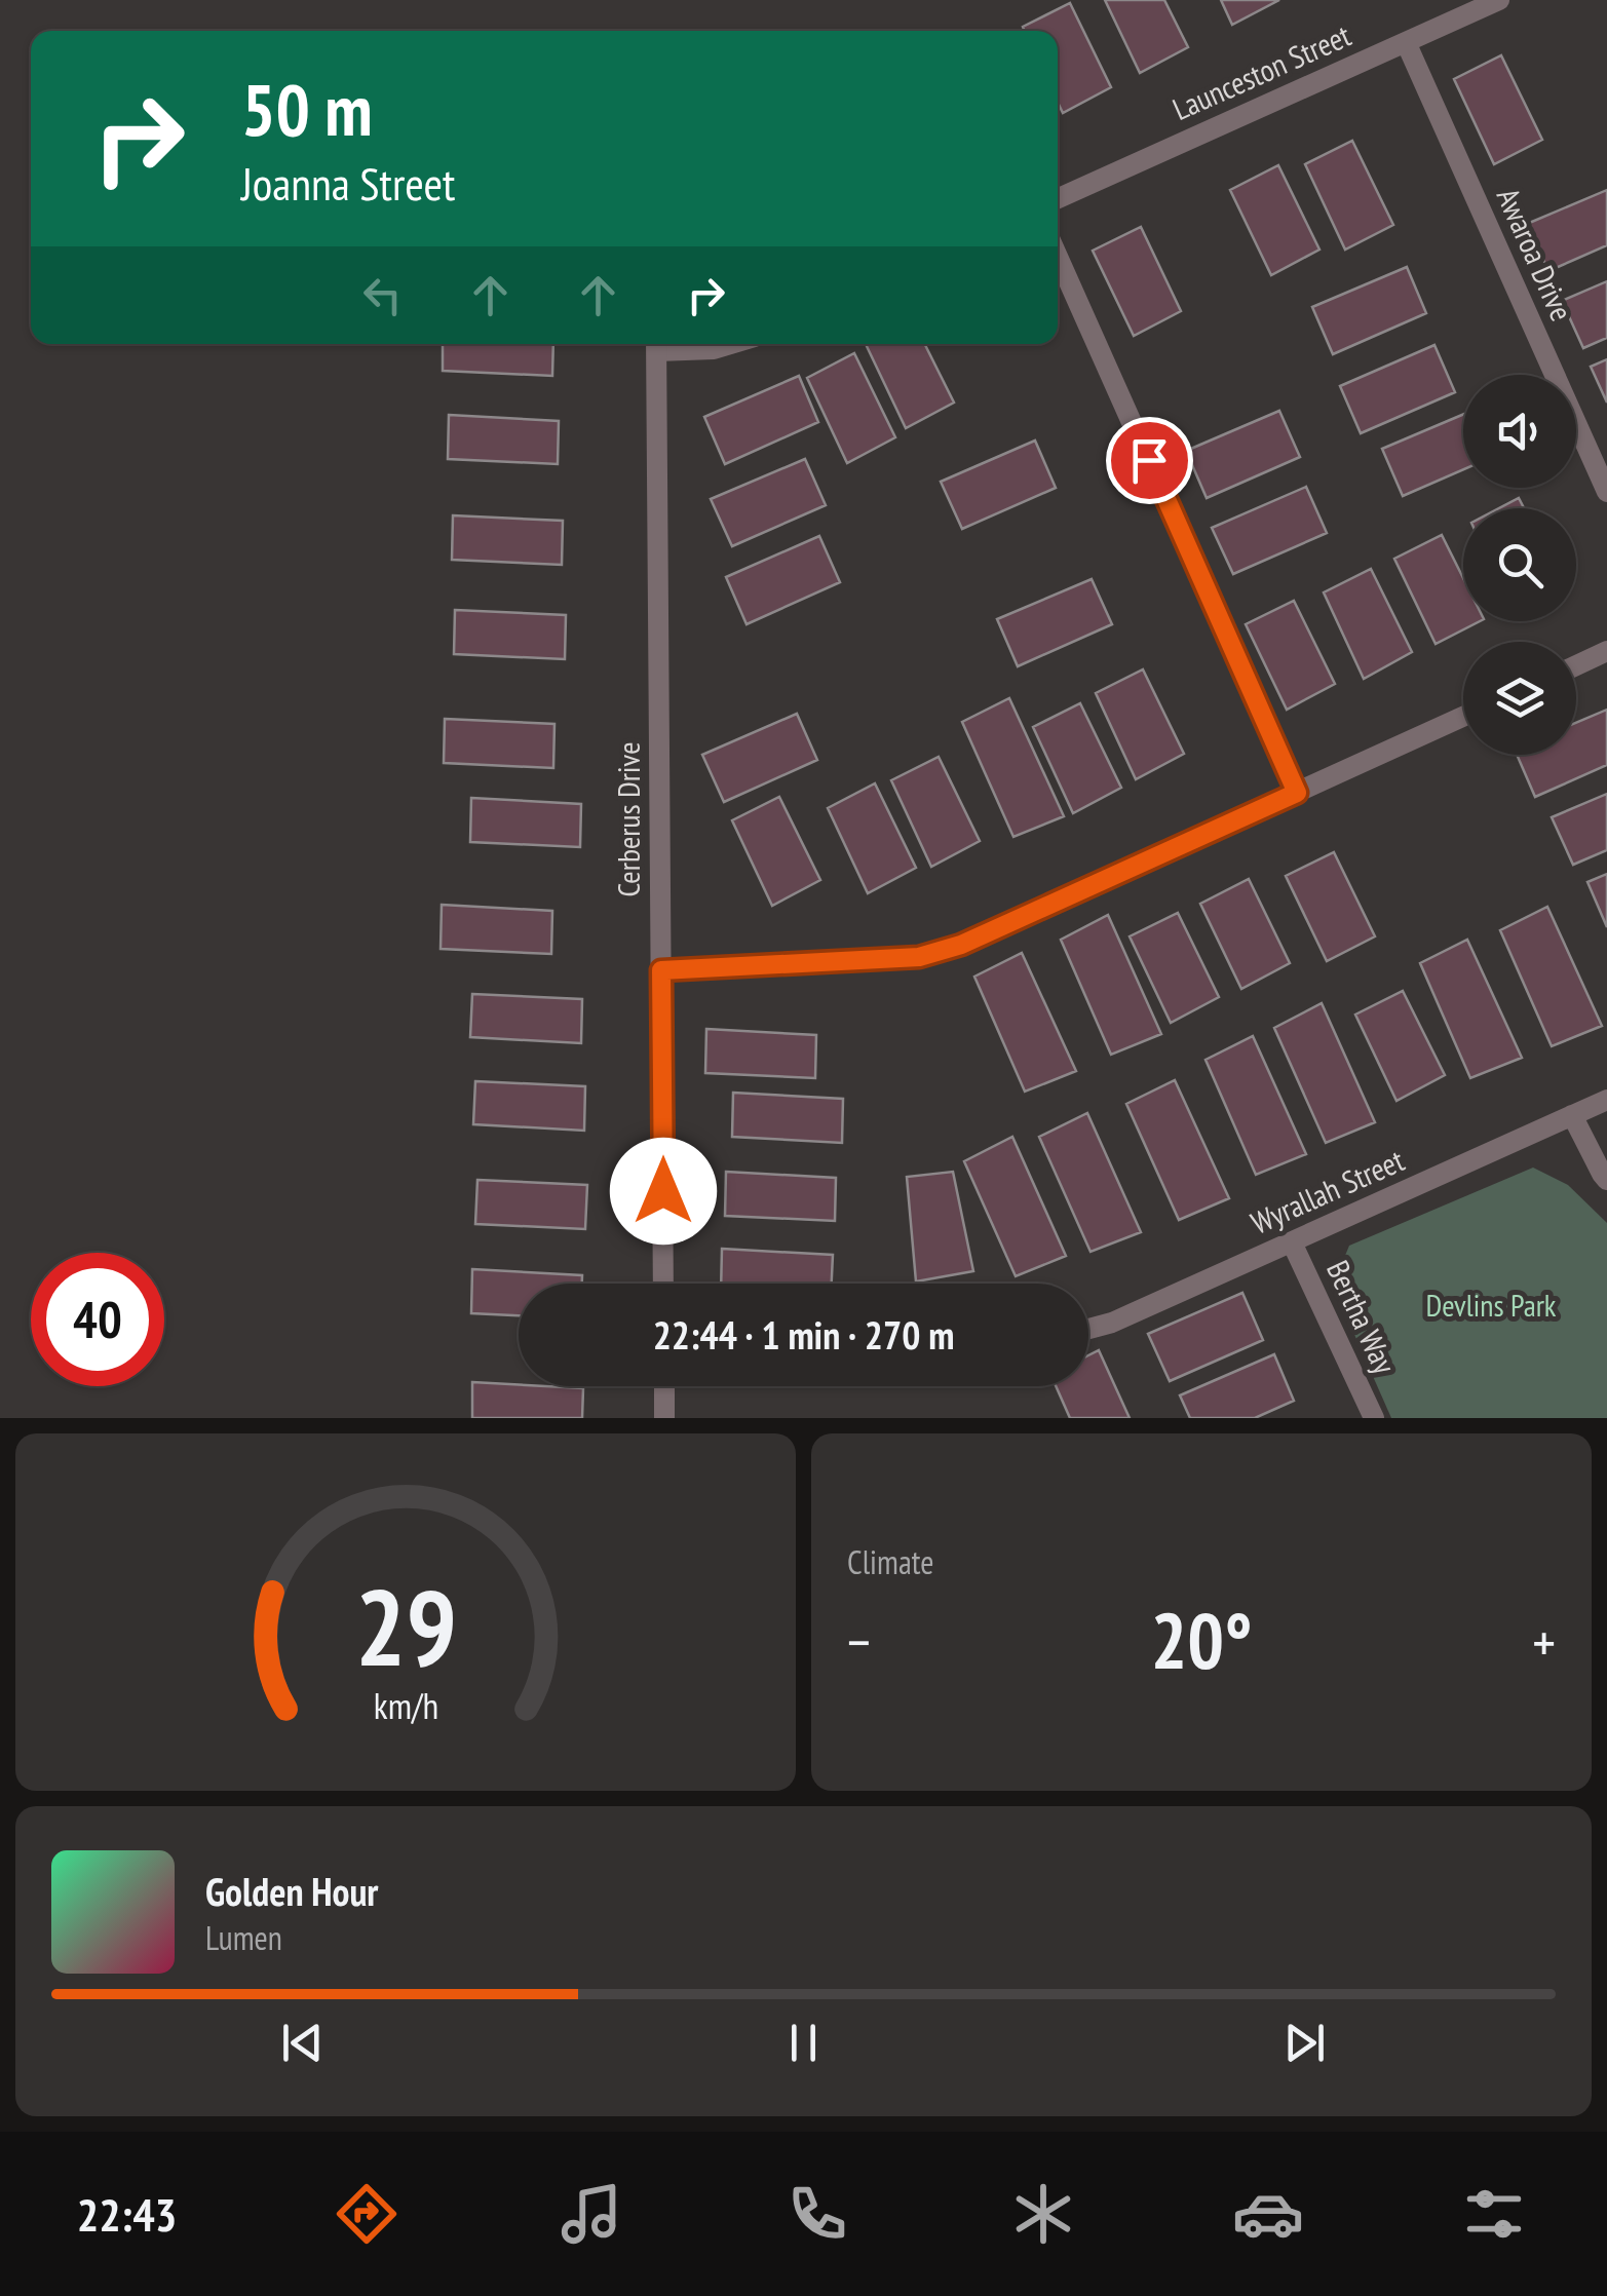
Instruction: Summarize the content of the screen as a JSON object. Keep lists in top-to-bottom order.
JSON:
{
  "streets": {
    "street": [
      "Launceston Street",
      "Awaroa Drive",
      "Cerberus Drive",
      "Wyrallah Street",
      "Bertha Way"
    ]
  },
  "crossings": [
    ["Launceston Street", "Awaroa Drive"],
    ["Wyrallah Street", "Bertha Way"]
  ],
  "parks": ["Devlins Park"],
  "page": {
    "turn": ["50 m", "Joanna Street"],
    "limit": "40",
    "trip": "22:44 · 1 min · 270 m",
    "tile": "Climate",
    "heat": ["−", "20°", "+"],
    "song": ["Golden Hour", "Lumen"],
    "tabs": "22:43",
    "gauge": ["29", "km/h"]
  }
}
